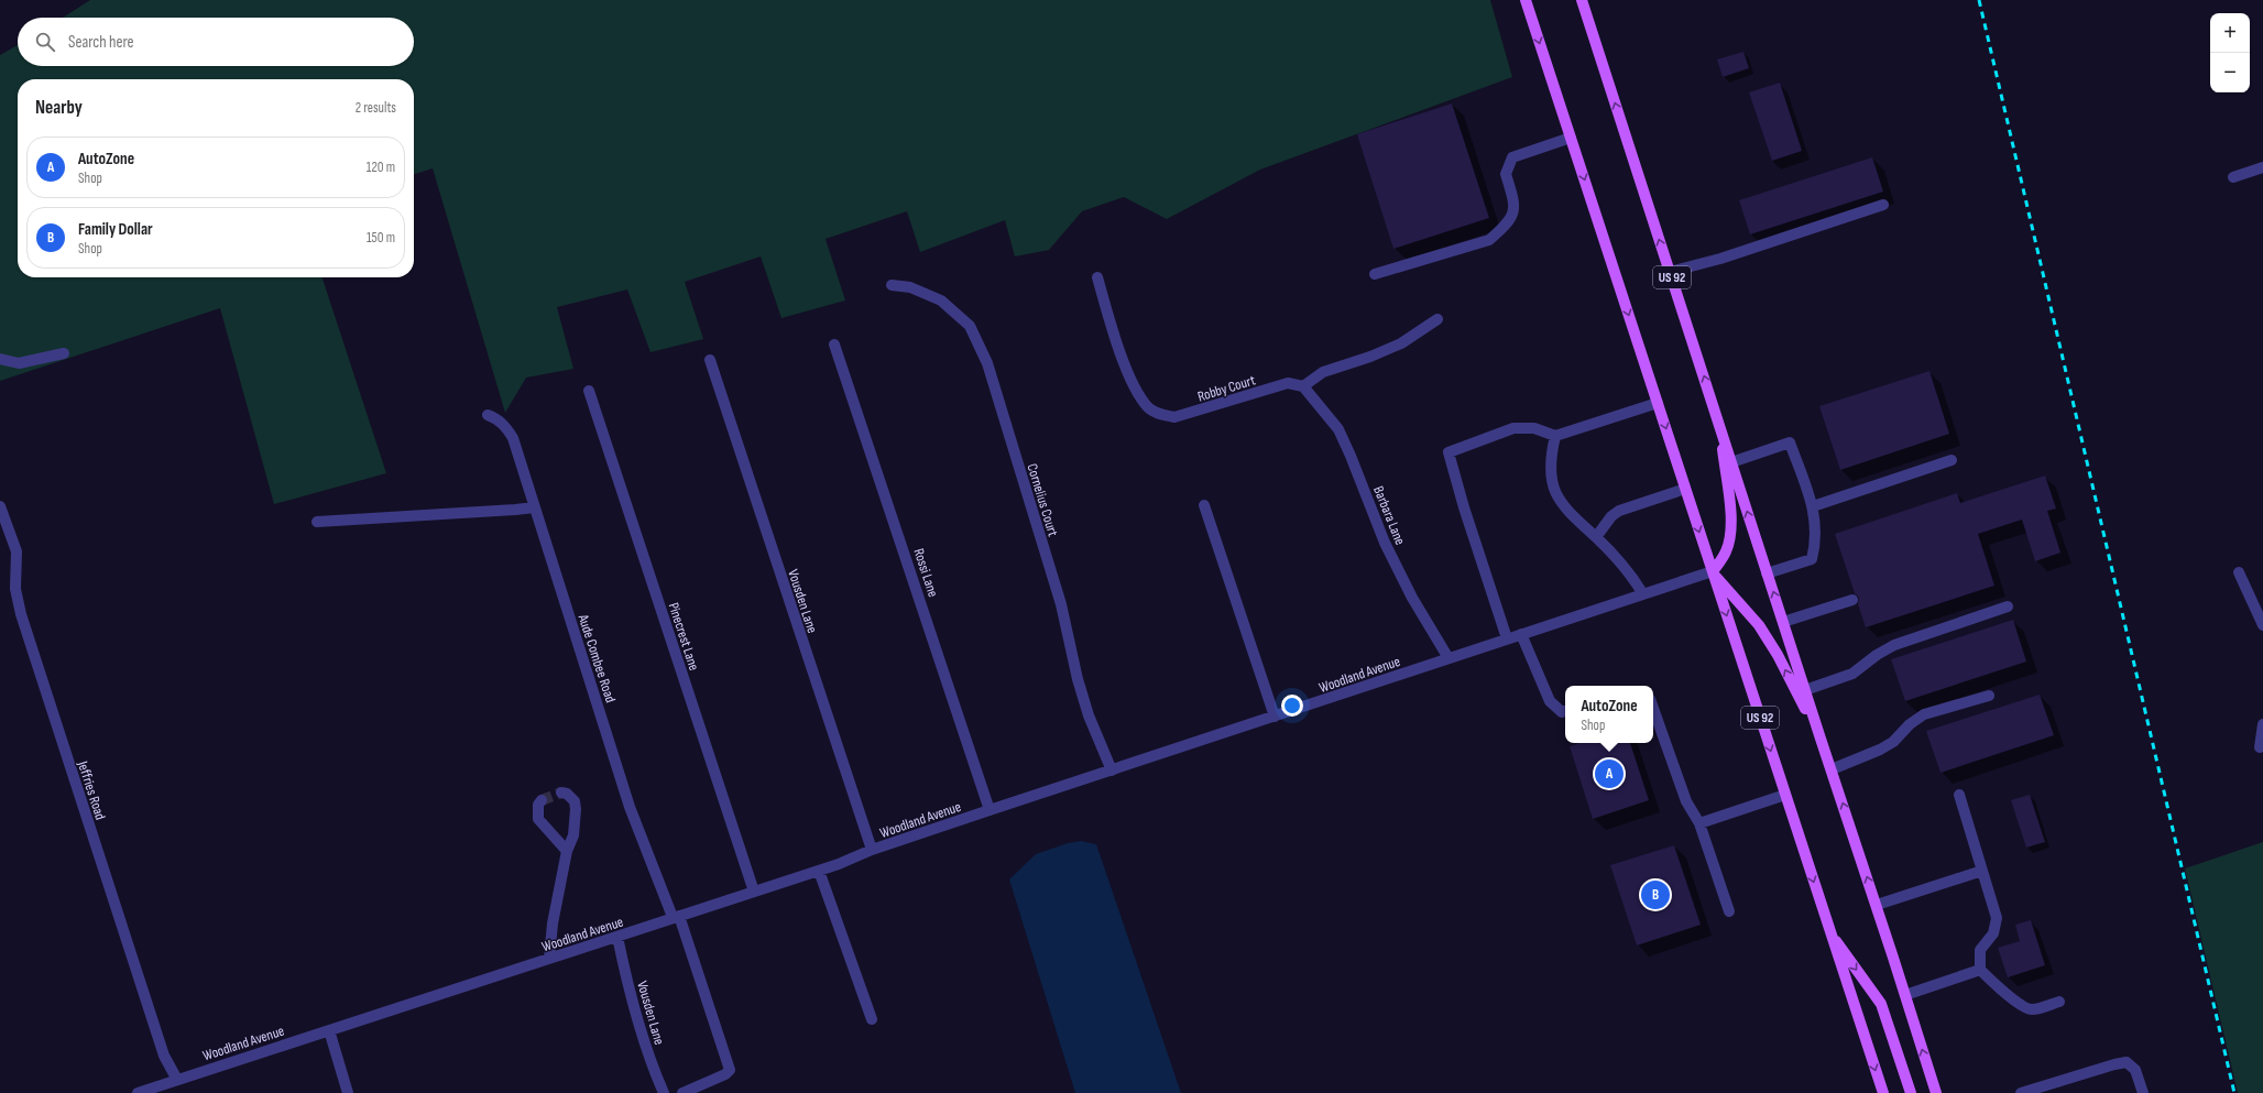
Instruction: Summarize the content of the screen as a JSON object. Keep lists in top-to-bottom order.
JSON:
{
  "streets": {
    "main road": ["US 92"],
    "street": [
      "Robby Court",
      "Cornelius Court",
      "Barbara Lane",
      "Rossi Lane",
      "Vousden Lane",
      "Pinecrest Lane",
      "Aude Combee Road",
      "Woodland Avenue",
      "Jeffries Road"
    ]
  },
  "crossings": [
    ["US 92", "Woodland Avenue"],
    ["Robby Court", "Barbara Lane"],
    ["Cornelius Court", "Woodland Avenue"],
    ["Barbara Lane", "Woodland Avenue"],
    ["Rossi Lane", "Woodland Avenue"],
    ["Vousden Lane", "Woodland Avenue"],
    ["Pinecrest Lane", "Woodland Avenue"],
    ["Aude Combee Road", "Woodland Avenue"],
    ["Woodland Avenue", "Jeffries Road"]
  ],
  "page": {
    "map_buttons": ["+", "−"],
    "search": "Search here",
    "heading": ["Nearby", "2 results"],
    "list": [
      {
        "mark": "A",
        "name": "AutoZone",
        "note": "Shop",
        "value": "120 m"
      },
      {
        "mark": "B",
        "name": "Family Dollar",
        "note": "Shop",
        "value": "150 m"
      }
    ],
    "popup": ["AutoZone", "Shop"],
    "pins": ["A", "B"]
  }
}
